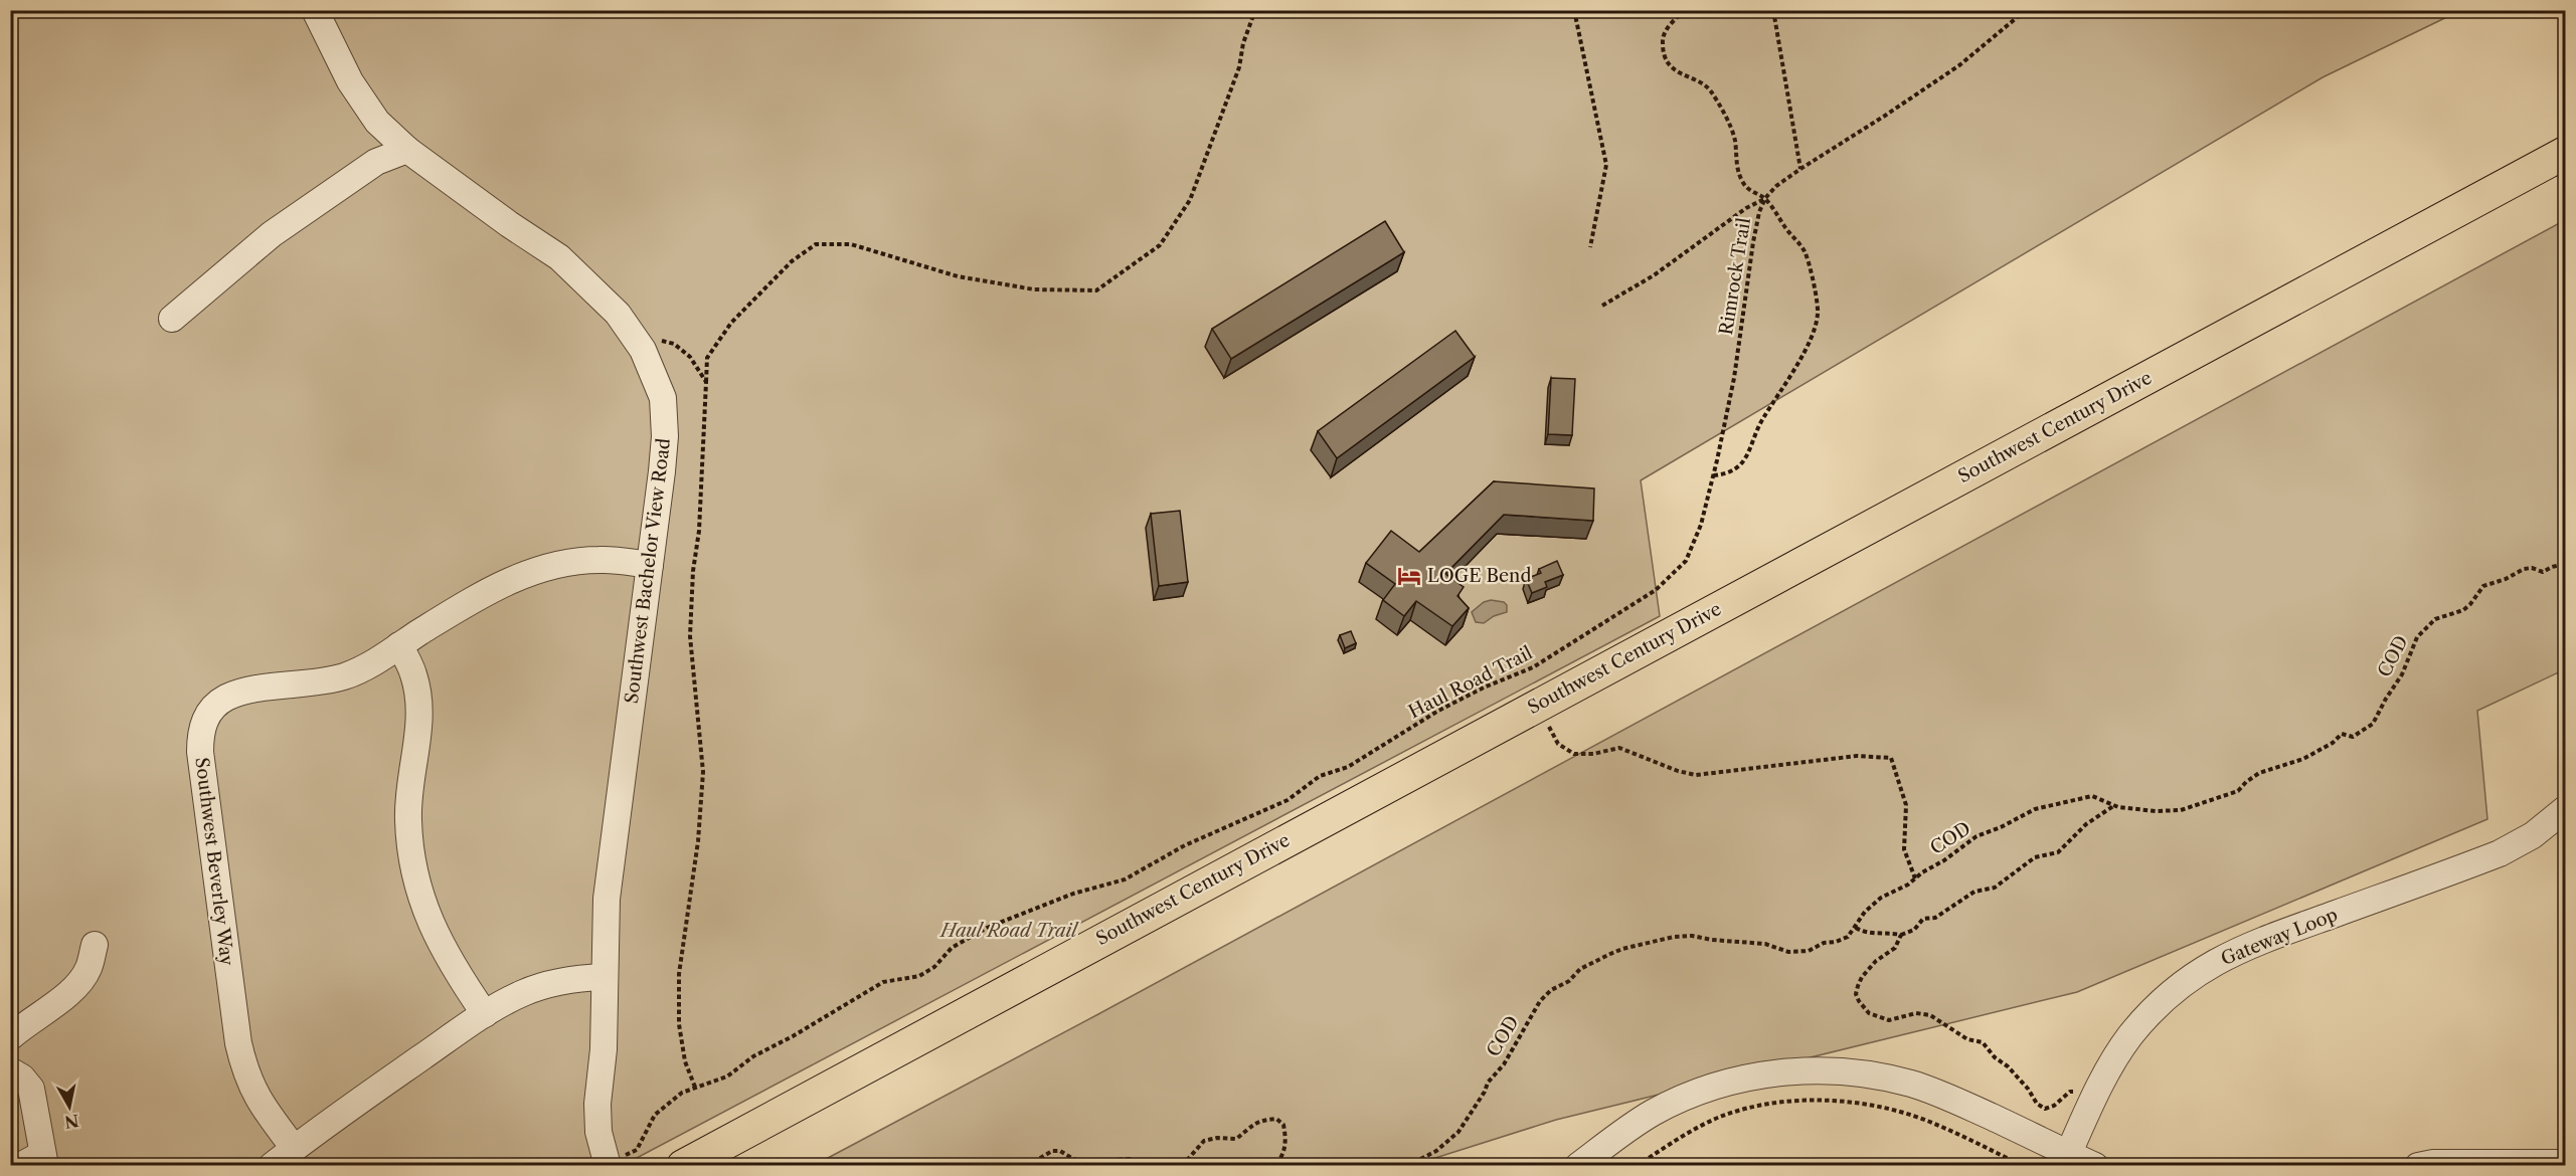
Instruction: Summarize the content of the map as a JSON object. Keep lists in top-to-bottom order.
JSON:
{
  "streets": {
    "main road": ["Southwest Century Drive"],
    "street": ["Southwest Bachelor View Road", "Southwest Beverley Way", "Gateway Loop"],
    "path": ["Rimrock Trail", "COD", "Haul Road Trail"]
  },
  "crossings": [
    ["Rimrock Trail", "Haul Road Trail"],
    ["Southwest Bachelor View Road", "Haul Road Trail"],
    ["Southwest Bachelor View Road", "Southwest Beverley Way"]
  ],
  "parks": ["Haul Road Trail"],
  "places": {
    "hotel": ["LOGE Bend"]
  },
  "north": "bottom"
}
